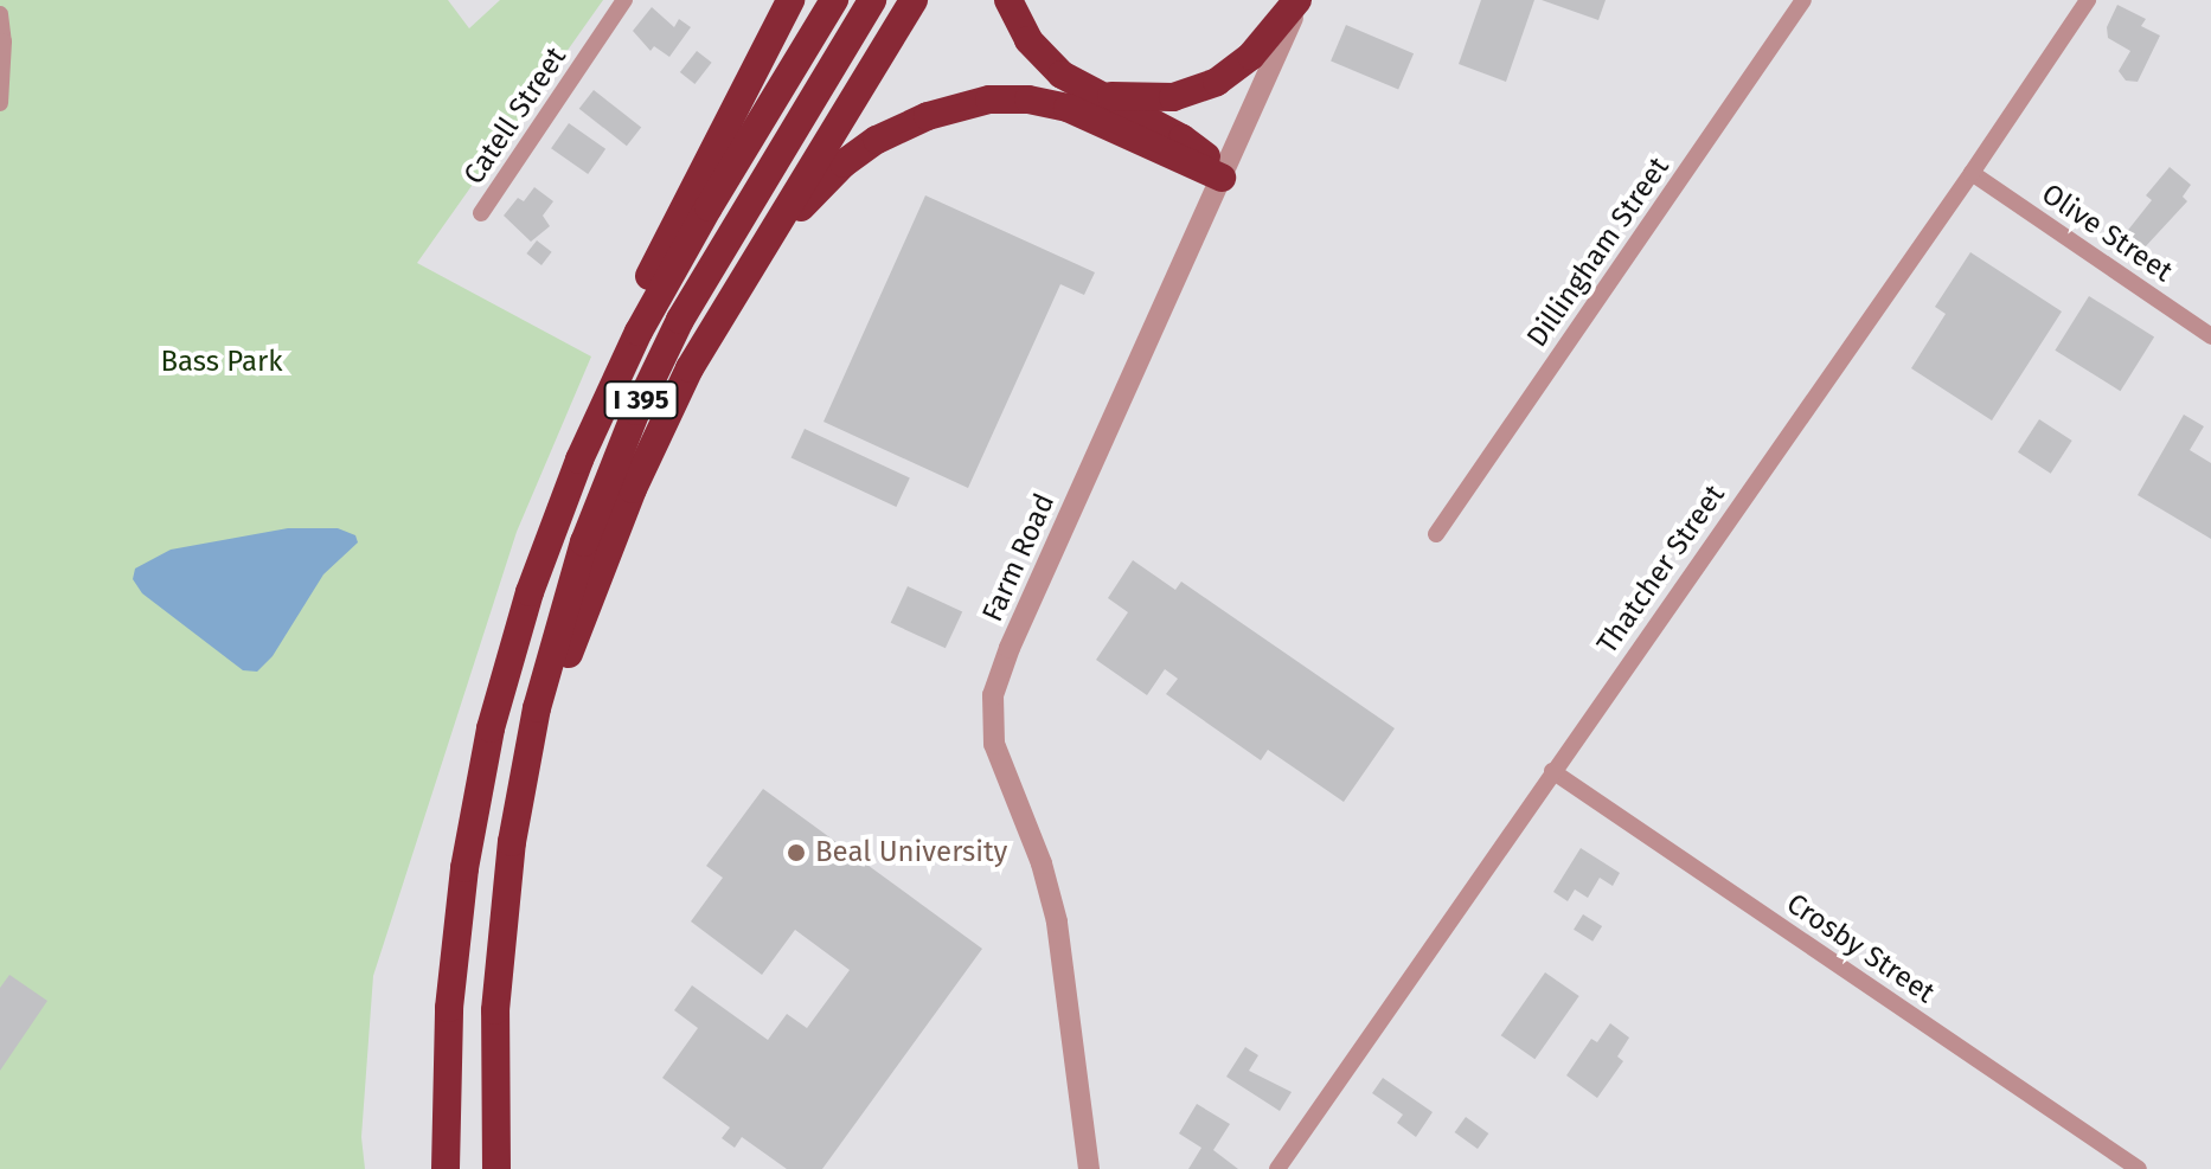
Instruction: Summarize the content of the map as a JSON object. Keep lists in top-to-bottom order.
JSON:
{
  "streets": {
    "highway": ["I 395"],
    "street": [
      "Catell Street",
      "Olive Street",
      "Dillingham Street",
      "Farm Road",
      "Thatcher Street",
      "Crosby Street"
    ]
  },
  "crossings": [
    ["Olive Street", "Thatcher Street"],
    ["Thatcher Street", "Crosby Street"]
  ],
  "parks": ["Bass Park"],
  "places": ["Beal University"]
}
